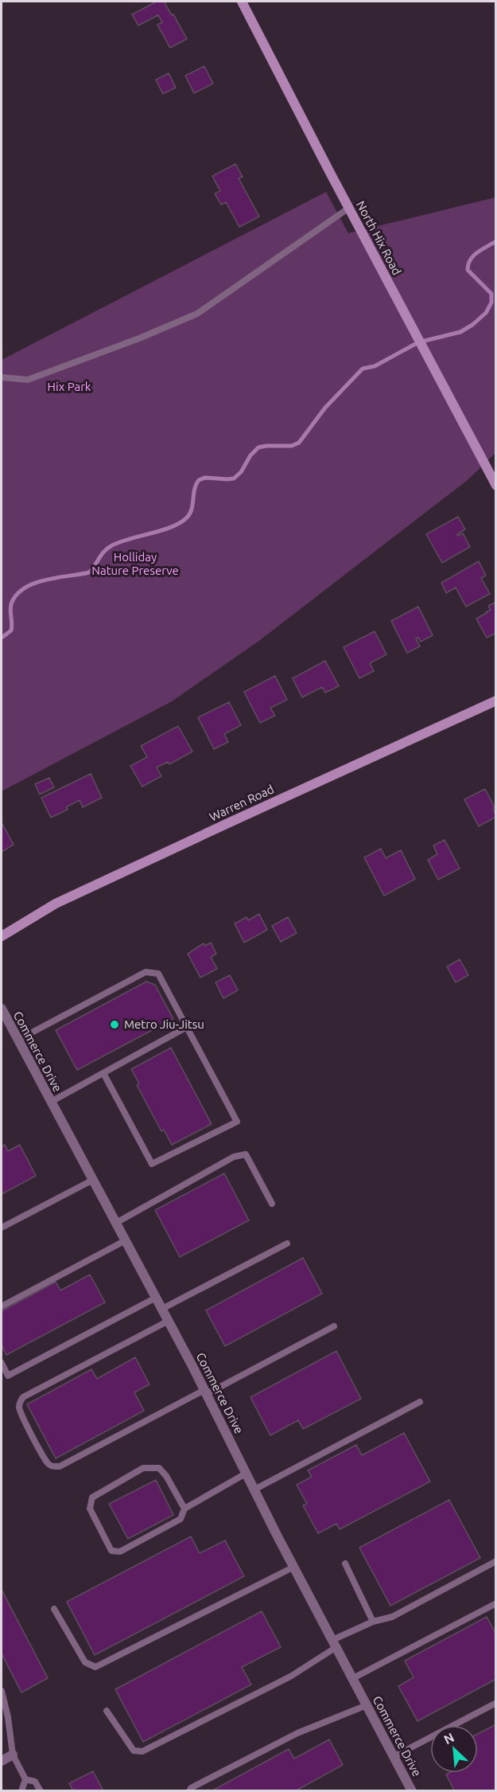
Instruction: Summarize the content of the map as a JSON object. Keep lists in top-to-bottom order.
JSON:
{
  "streets": {
    "street": ["North Hix Road", "Warren Road", "Commerce Drive"]
  },
  "parks": ["Hix Park", "Holliday Nature Preserve"],
  "places": ["Metro Jiu-Jitsu"],
  "north": "top left"
}
